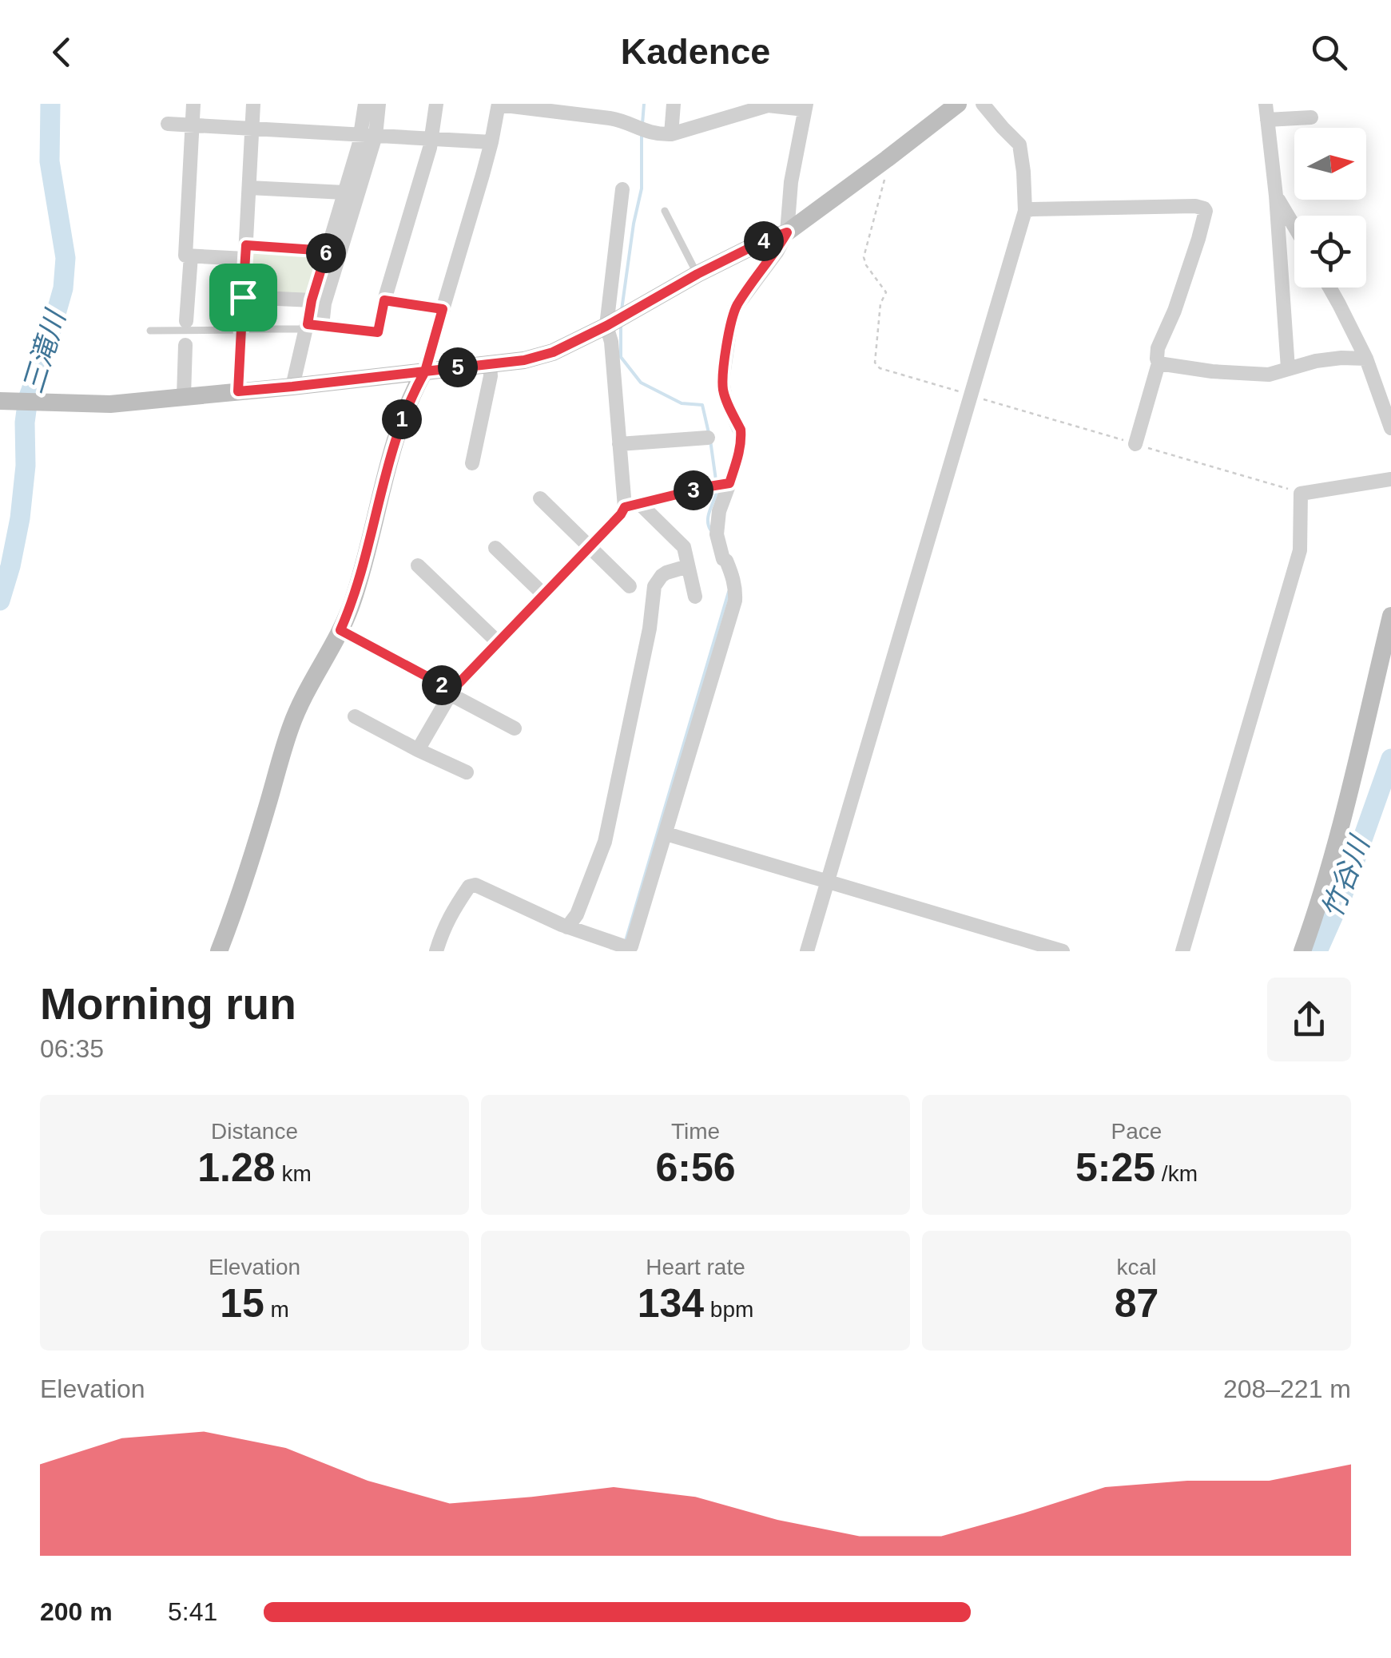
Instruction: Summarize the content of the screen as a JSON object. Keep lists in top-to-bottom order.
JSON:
{
  "water": ["三滝川", "竹谷川"],
  "north": "right",
  "page": {
    "header": "Kadence",
    "pins": [
      "4",
      "6",
      "5",
      "1",
      "3",
      "2"
    ],
    "heading": ["Morning run", "06:35"],
    "stats": [
      ["Distance", "1.28 km"],
      ["Time", "6:56"],
      ["Pace", "5:25 /km"],
      ["Elevation", "15 m"],
      ["Heart rate", "134 bpm"],
      ["kcal", "87"]
    ],
    "chart": ["Elevation", "208–221 m"],
    "list": [
      {
        "name": "200 m",
        "note": "5:41"
      }
    ]
  }
}
